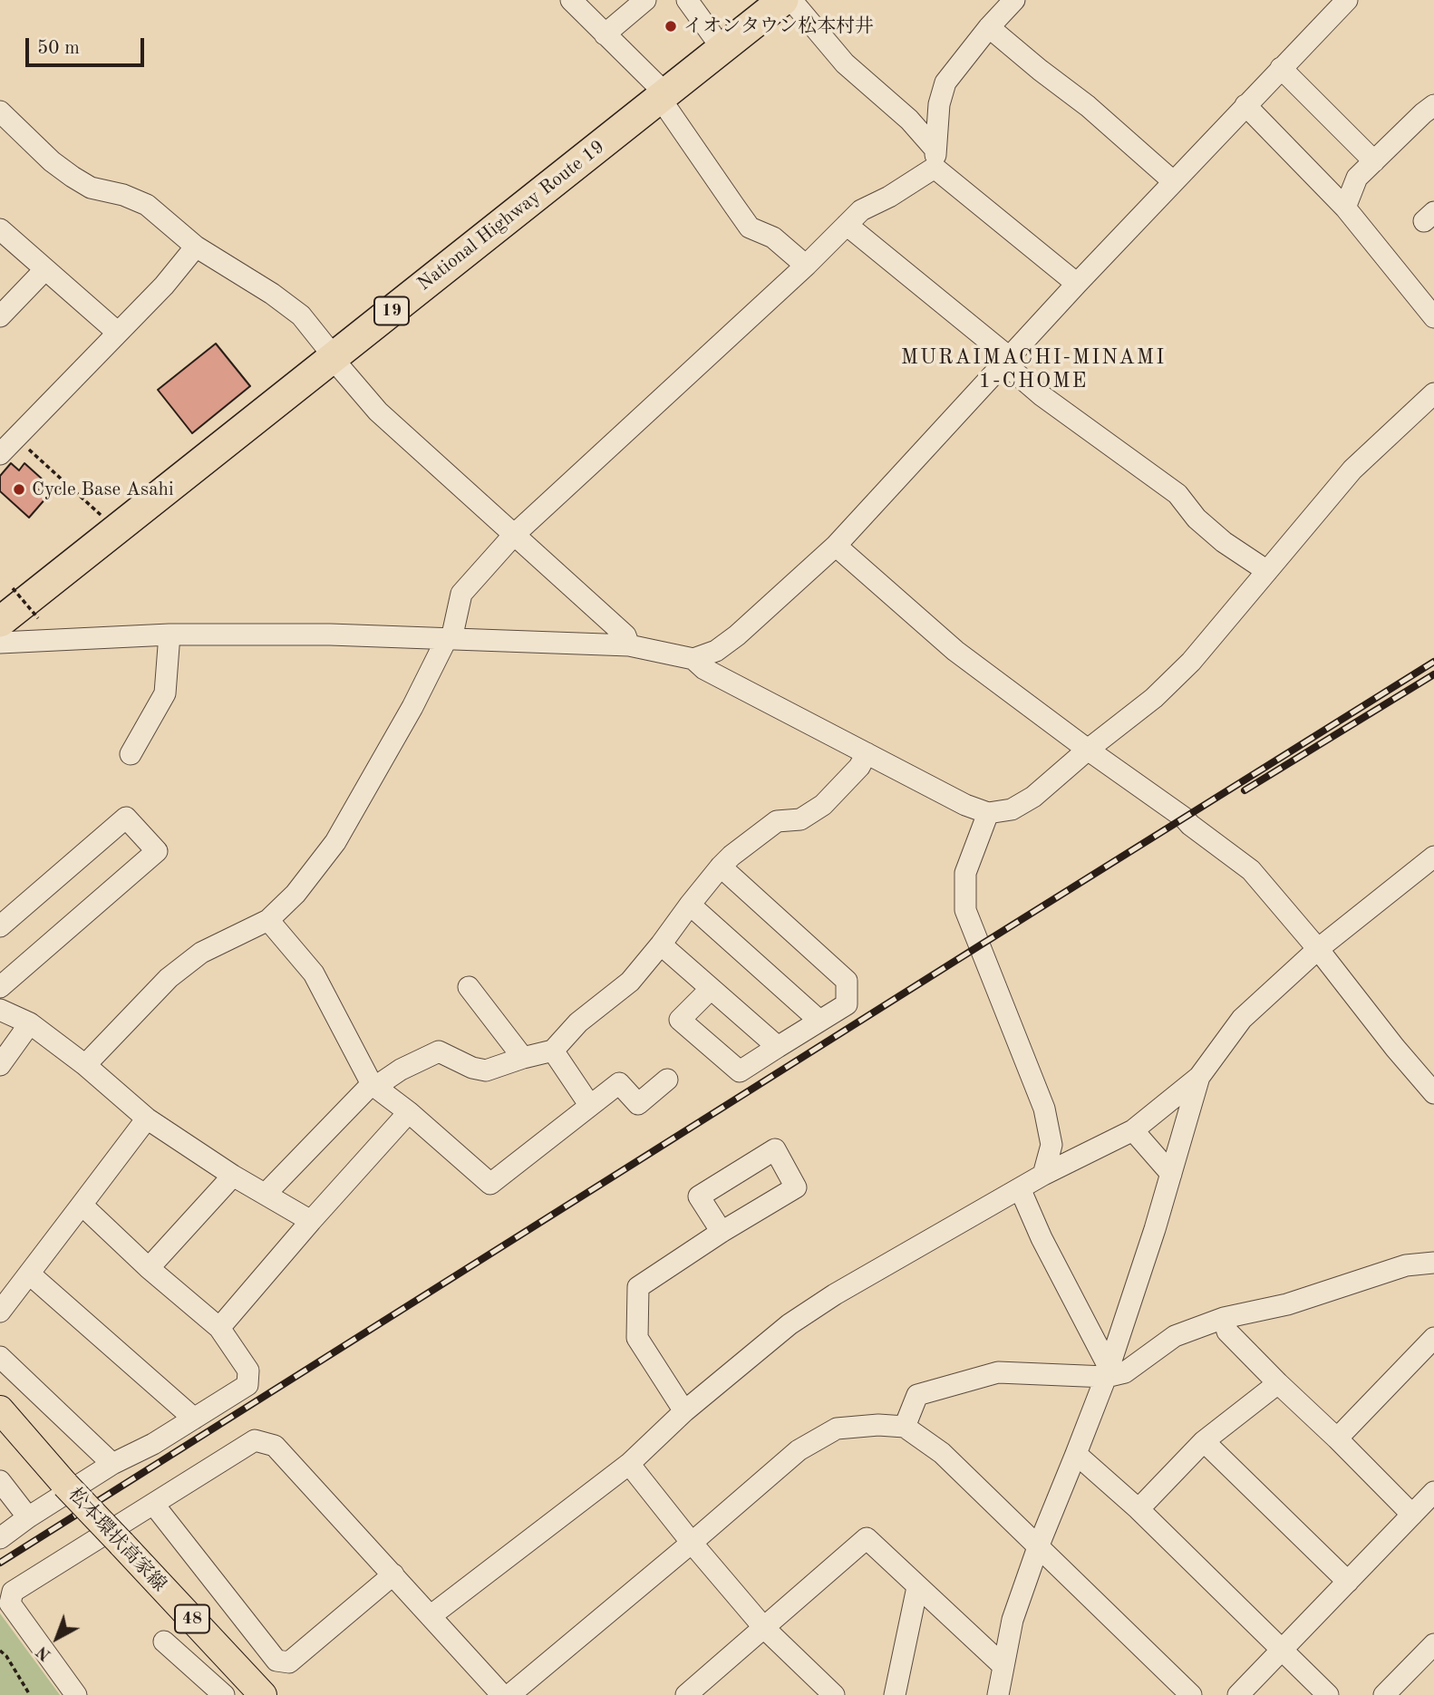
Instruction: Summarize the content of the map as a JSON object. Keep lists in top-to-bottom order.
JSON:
{
  "streets": {
    "highway": ["National Highway Route 19", "19"],
    "main road": ["松本環状高家線", "48"]
  },
  "districts": ["MURAIMACHI-MINAMI 1-CHOME"],
  "places": ["イオンタウン松本村井", "Cycle Base Asahi"],
  "scale_bar": "50 m",
  "north": "bottom left"
}
